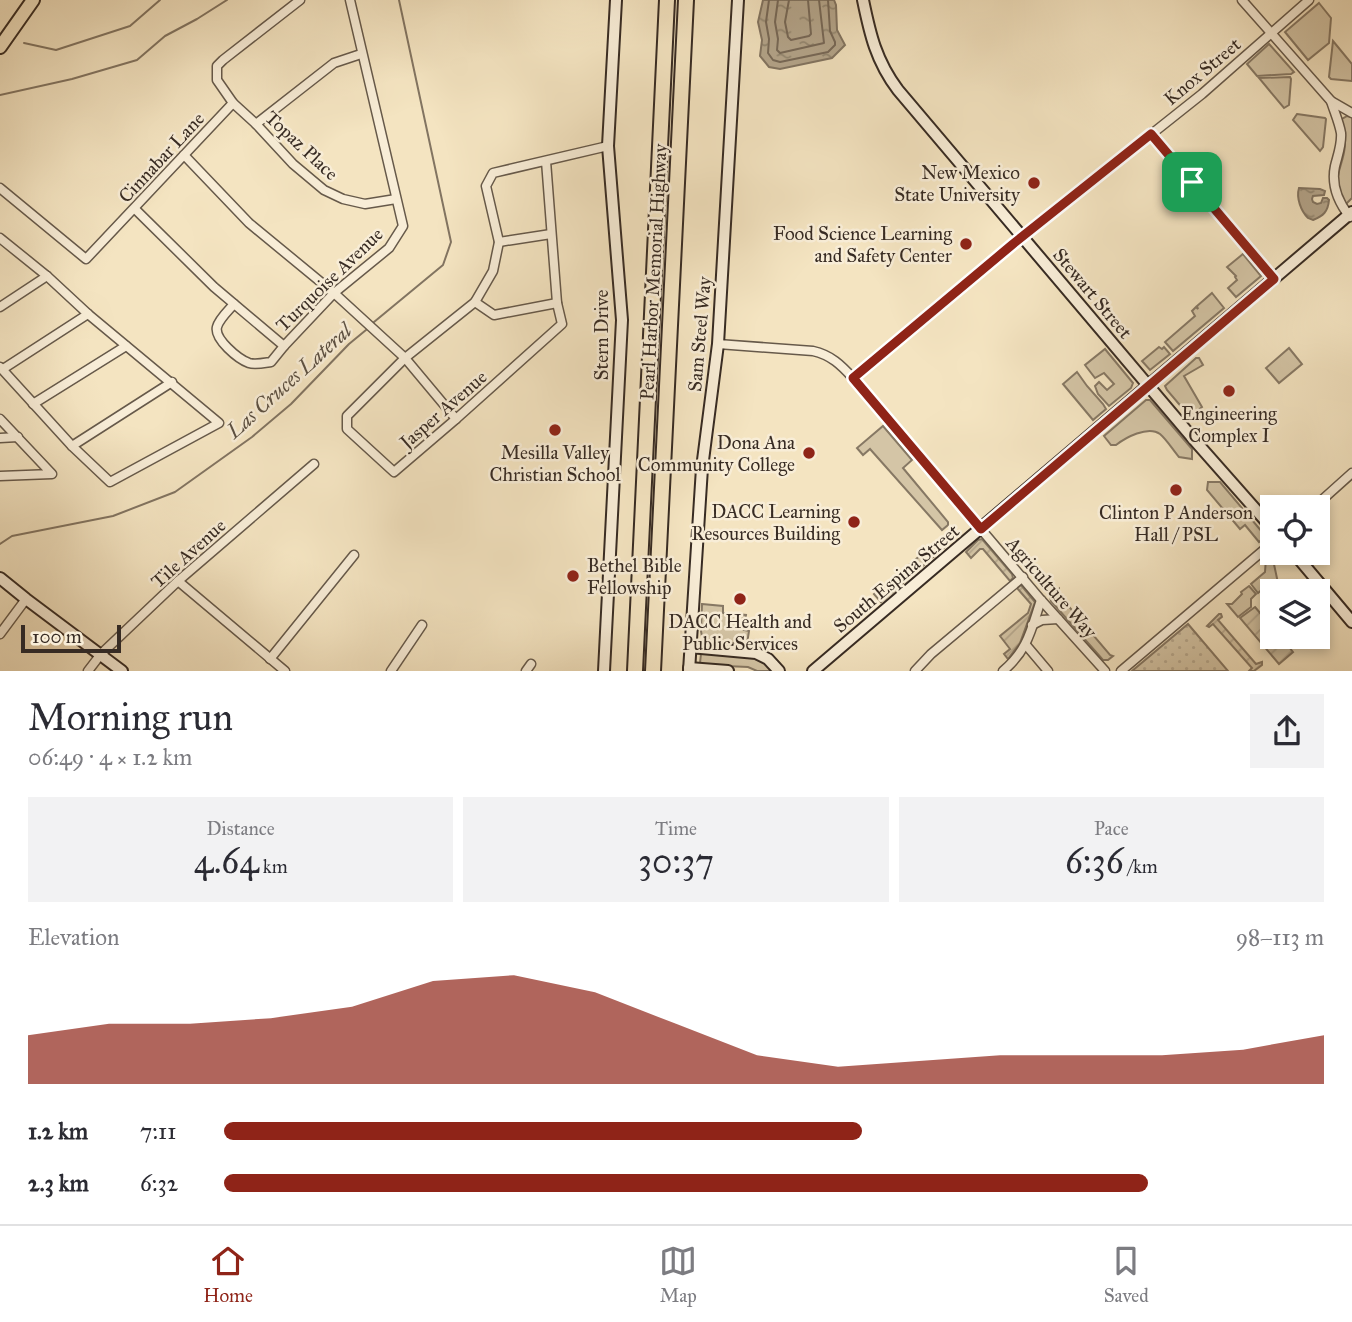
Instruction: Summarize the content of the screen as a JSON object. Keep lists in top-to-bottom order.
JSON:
{
  "streets": {
    "highway": ["Pearl Harbor Memorial Highway"],
    "street": [
      "Knox Street",
      "Topaz Place",
      "Cinnabar Lane",
      "Turquoise Avenue",
      "Stewart Street",
      "Sam Steel Way",
      "Stern Drive",
      "Jasper Avenue",
      "Tile Avenue",
      "South Espina Street",
      "Agriculture Way"
    ]
  },
  "crossings": [
    ["Knox Street", "Stewart Street"],
    ["Knox Street", "Agriculture Way"],
    ["Topaz Place", "Cinnabar Lane"],
    ["Topaz Place", "Turquoise Avenue"],
    ["Cinnabar Lane", "Turquoise Avenue"],
    ["Stewart Street", "South Espina Street"],
    ["Sam Steel Way", "Agriculture Way"],
    ["Stern Drive", "Jasper Avenue"],
    ["South Espina Street", "Agriculture Way"]
  ],
  "water": ["Las Cruces Lateral"],
  "places": [
    "New Mexico State University",
    "Food Science Learning and Safety Center",
    "Engineering Complex I",
    "Mesilla Valley Christian School",
    "Dona Ana Community College",
    "Clinton P Anderson Hall / PSL",
    "DACC Learning Resources Building",
    "Bethel Bible Fellowship",
    "DACC Health and Public Services"
  ],
  "scale_bar": "100 m",
  "page": {
    "scale": "100 m",
    "heading": ["Morning run", "06:49 · 4 × 1.2 km"],
    "stats": [
      ["Distance", "4.64 km"],
      ["Time", "30:37"],
      ["Pace", "6:36 /km"]
    ],
    "chart": ["Elevation", "98–113 m"],
    "list": [
      {
        "name": "1.2 km",
        "note": "7:11"
      },
      {
        "name": "2.3 km",
        "note": "6:32"
      }
    ],
    "tabs": ["Home", "Map", "Saved"]
  }
}
